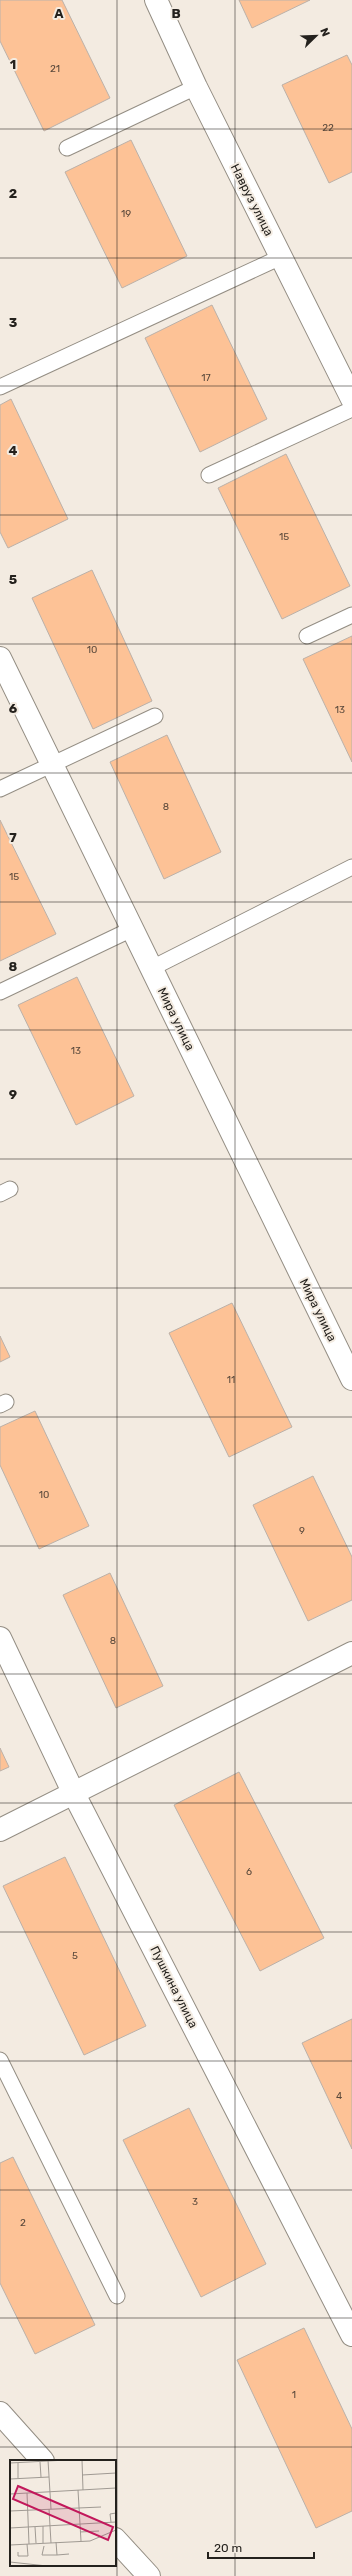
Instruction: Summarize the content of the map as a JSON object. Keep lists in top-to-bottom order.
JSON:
{
  "streets": {
    "street": ["Навруз улица", "Мира улица", "Пушкина улица"]
  },
  "house_numbers": [
    "21",
    "22",
    "19",
    "17",
    "15",
    "10",
    "13",
    "8",
    "15",
    "13",
    "11",
    "10",
    "9",
    "8",
    "6",
    "5",
    "4",
    "3",
    "2",
    "1"
  ],
  "scale_bar": "20 m",
  "north": "top right",
  "grid": {
    "columns": ["A", "B"],
    "rows": [
      "1",
      "2",
      "3",
      "4",
      "5",
      "6",
      "7",
      "8",
      "9"
    ]
  }
}
